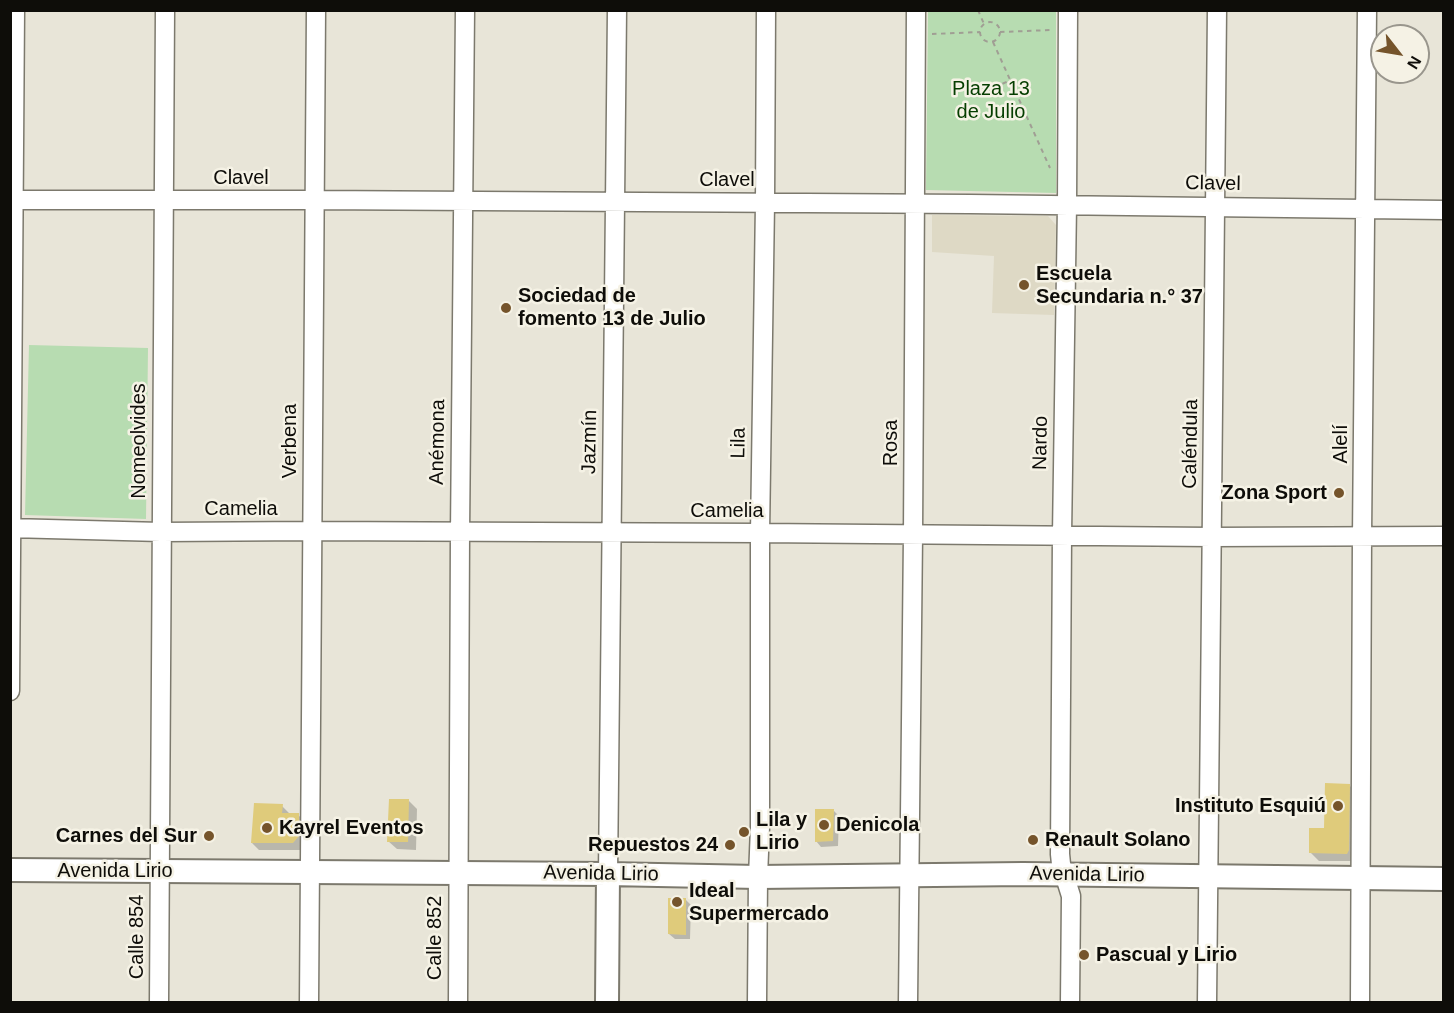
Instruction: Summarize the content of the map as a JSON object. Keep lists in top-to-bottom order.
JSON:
{
  "streets": {
    "main road": ["Avenida Lirio"],
    "street": [
      "Clavel",
      "Nomeolvides",
      "Verbena",
      "Anémona",
      "Jazmín",
      "Lila",
      "Rosa",
      "Nardo",
      "Caléndula",
      "Alelí",
      "Camelia",
      "Calle 854",
      "Calle 852"
    ]
  },
  "crossings": [
    ["Clavel", "Nomeolvides"],
    ["Clavel", "Verbena"],
    ["Clavel", "Anémona"],
    ["Clavel", "Jazmín"],
    ["Clavel", "Lila"],
    ["Clavel", "Rosa"],
    ["Clavel", "Nardo"],
    ["Clavel", "Caléndula"],
    ["Clavel", "Alelí"],
    ["Nomeolvides", "Camelia"],
    ["Nomeolvides", "Avenida Lirio"],
    ["Nomeolvides", "Calle 854"],
    ["Verbena", "Camelia"],
    ["Verbena", "Avenida Lirio"],
    ["Anémona", "Camelia"],
    ["Anémona", "Avenida Lirio"],
    ["Anémona", "Calle 852"],
    ["Jazmín", "Camelia"],
    ["Jazmín", "Avenida Lirio"],
    ["Lila", "Camelia"],
    ["Lila", "Avenida Lirio"],
    ["Rosa", "Camelia"],
    ["Rosa", "Avenida Lirio"],
    ["Nardo", "Camelia"],
    ["Nardo", "Avenida Lirio"],
    ["Caléndula", "Camelia"],
    ["Caléndula", "Avenida Lirio"],
    ["Alelí", "Camelia"],
    ["Alelí", "Avenida Lirio"],
    ["Avenida Lirio", "Calle 854"],
    ["Avenida Lirio", "Calle 852"]
  ],
  "parks": ["Plaza 13 de Julio"],
  "places": [
    "Escuela Secundaria n.° 37",
    "Sociedad de fomento 13 de Julio",
    "Zona Sport",
    "Instituto Esquiú",
    "Denicola",
    "Kayrel Eventos",
    "Lila y Lirio",
    "Carnes del Sur",
    "Renault Solano",
    "Repuestos 24",
    "Ideal Supermercado",
    "Pascual y Lirio"
  ],
  "north": "bottom right"
}
